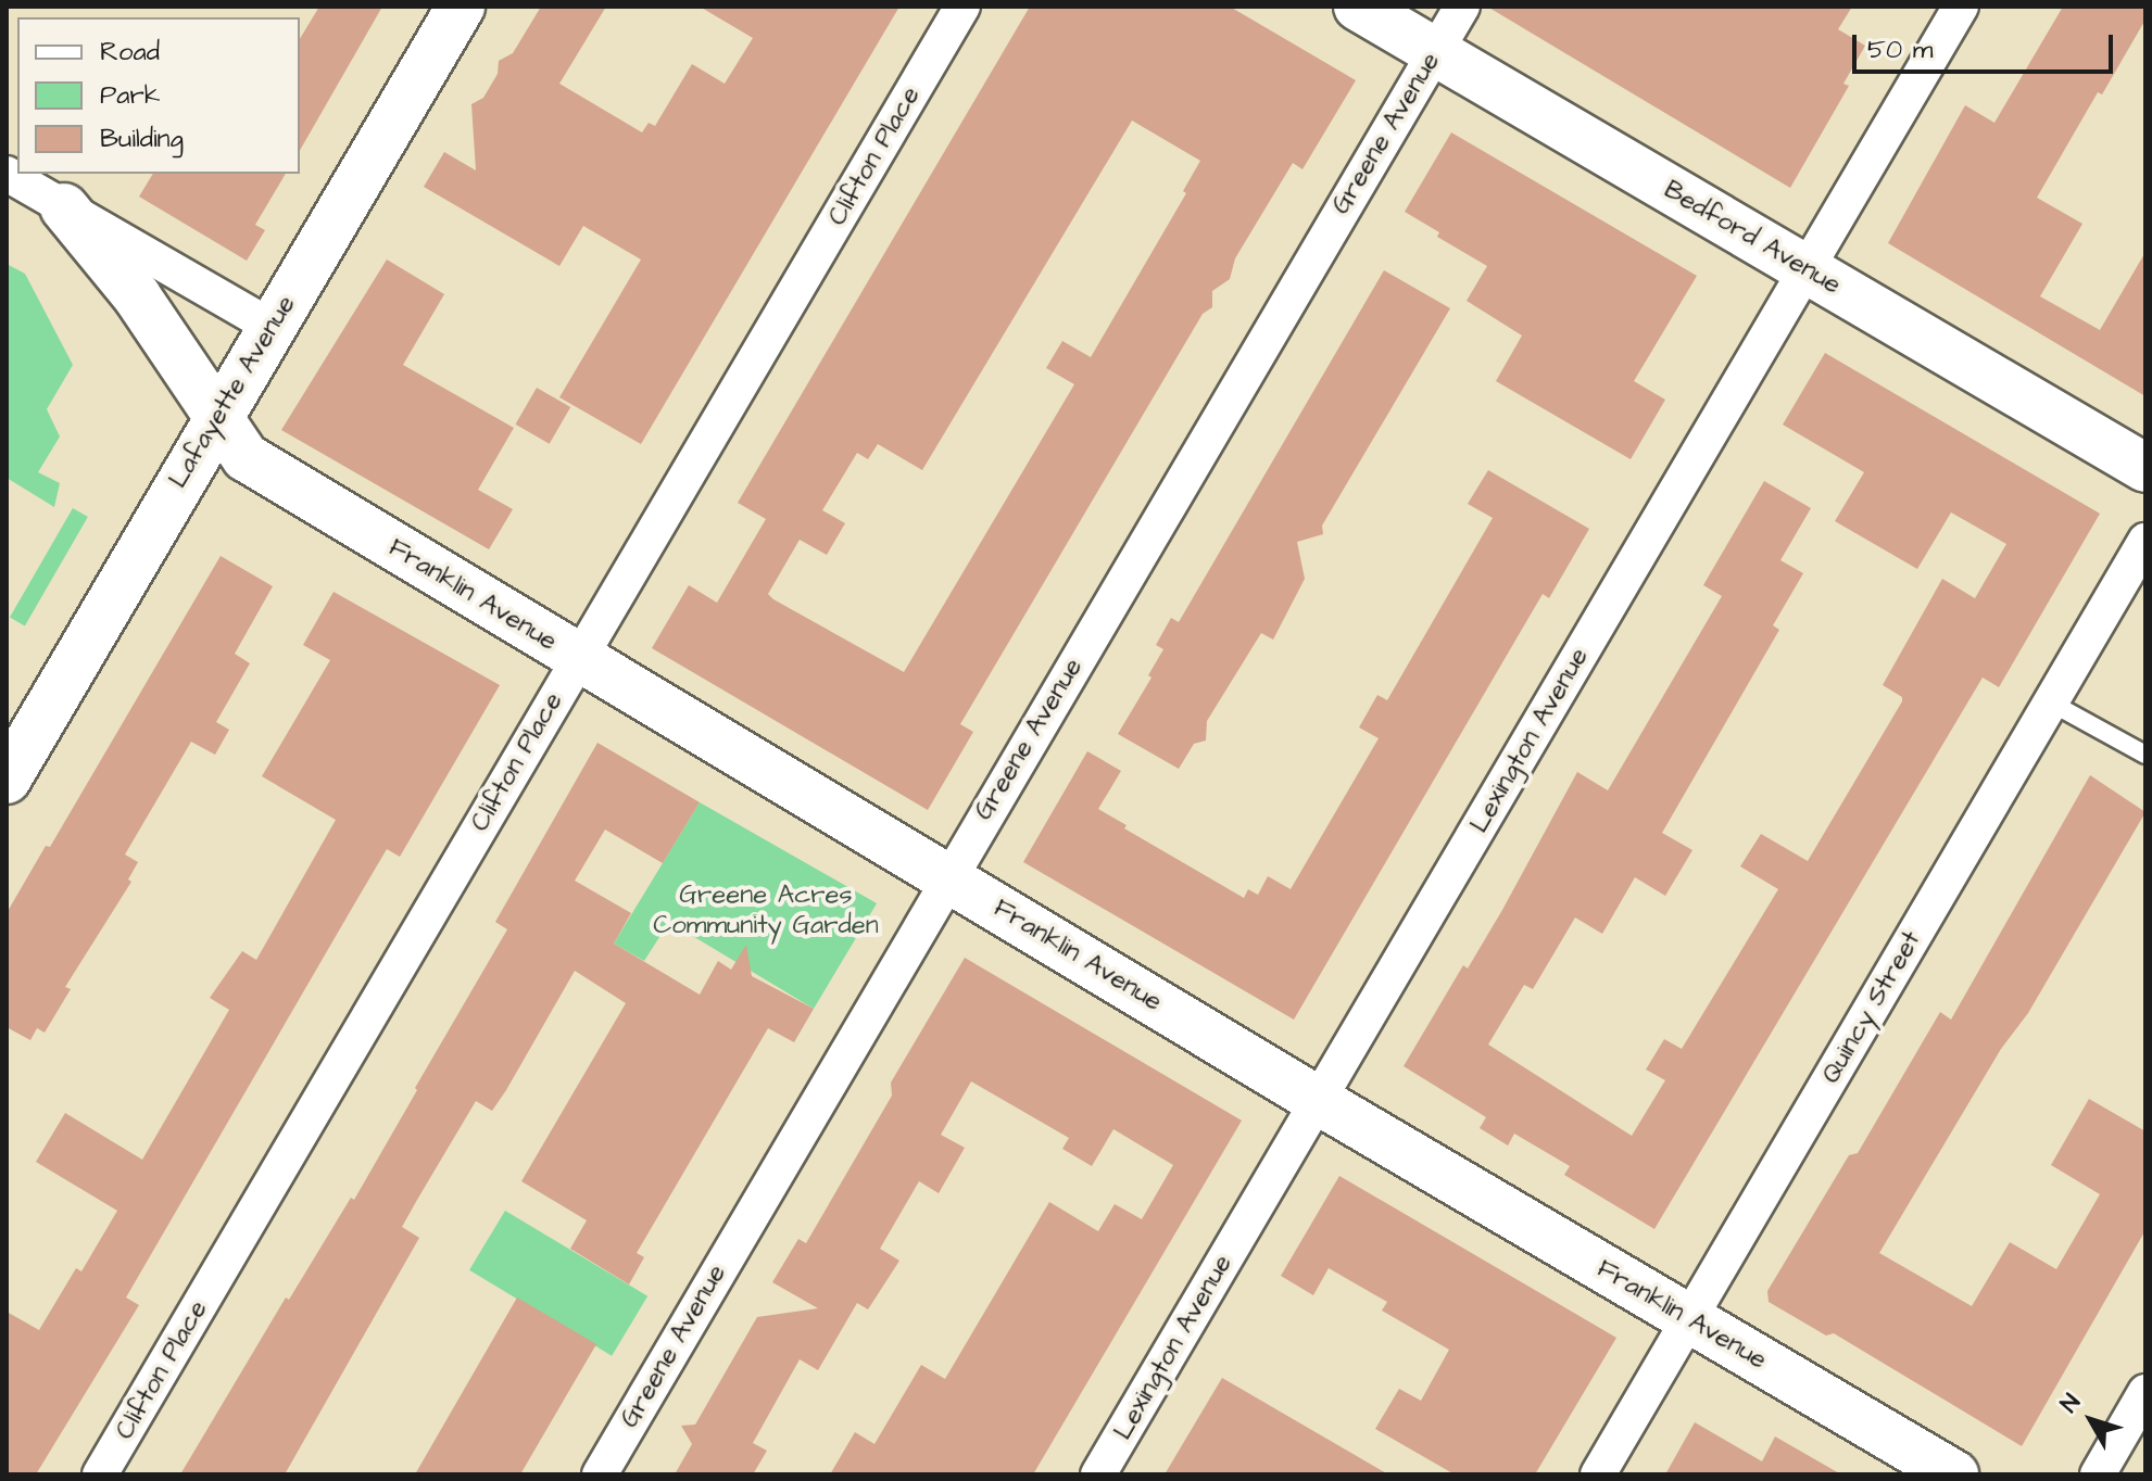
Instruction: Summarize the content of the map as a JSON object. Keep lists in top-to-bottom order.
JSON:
{
  "streets": {
    "street": [
      "Greene Avenue",
      "Clifton Place",
      "Bedford Avenue",
      "Lafayette Avenue",
      "Franklin Avenue",
      "Lexington Avenue",
      "Quincy Street"
    ]
  },
  "crossings": [
    ["Greene Avenue", "Bedford Avenue"],
    ["Greene Avenue", "Franklin Avenue"],
    ["Clifton Place", "Franklin Avenue"],
    ["Bedford Avenue", "Lexington Avenue"],
    ["Lafayette Avenue", "Franklin Avenue"],
    ["Franklin Avenue", "Lexington Avenue"],
    ["Franklin Avenue", "Quincy Street"]
  ],
  "parks": ["Greene Acres Community Garden"],
  "legend": ["Road", "Park", "Building"],
  "scale_bar": "50 m",
  "north": "top left"
}
